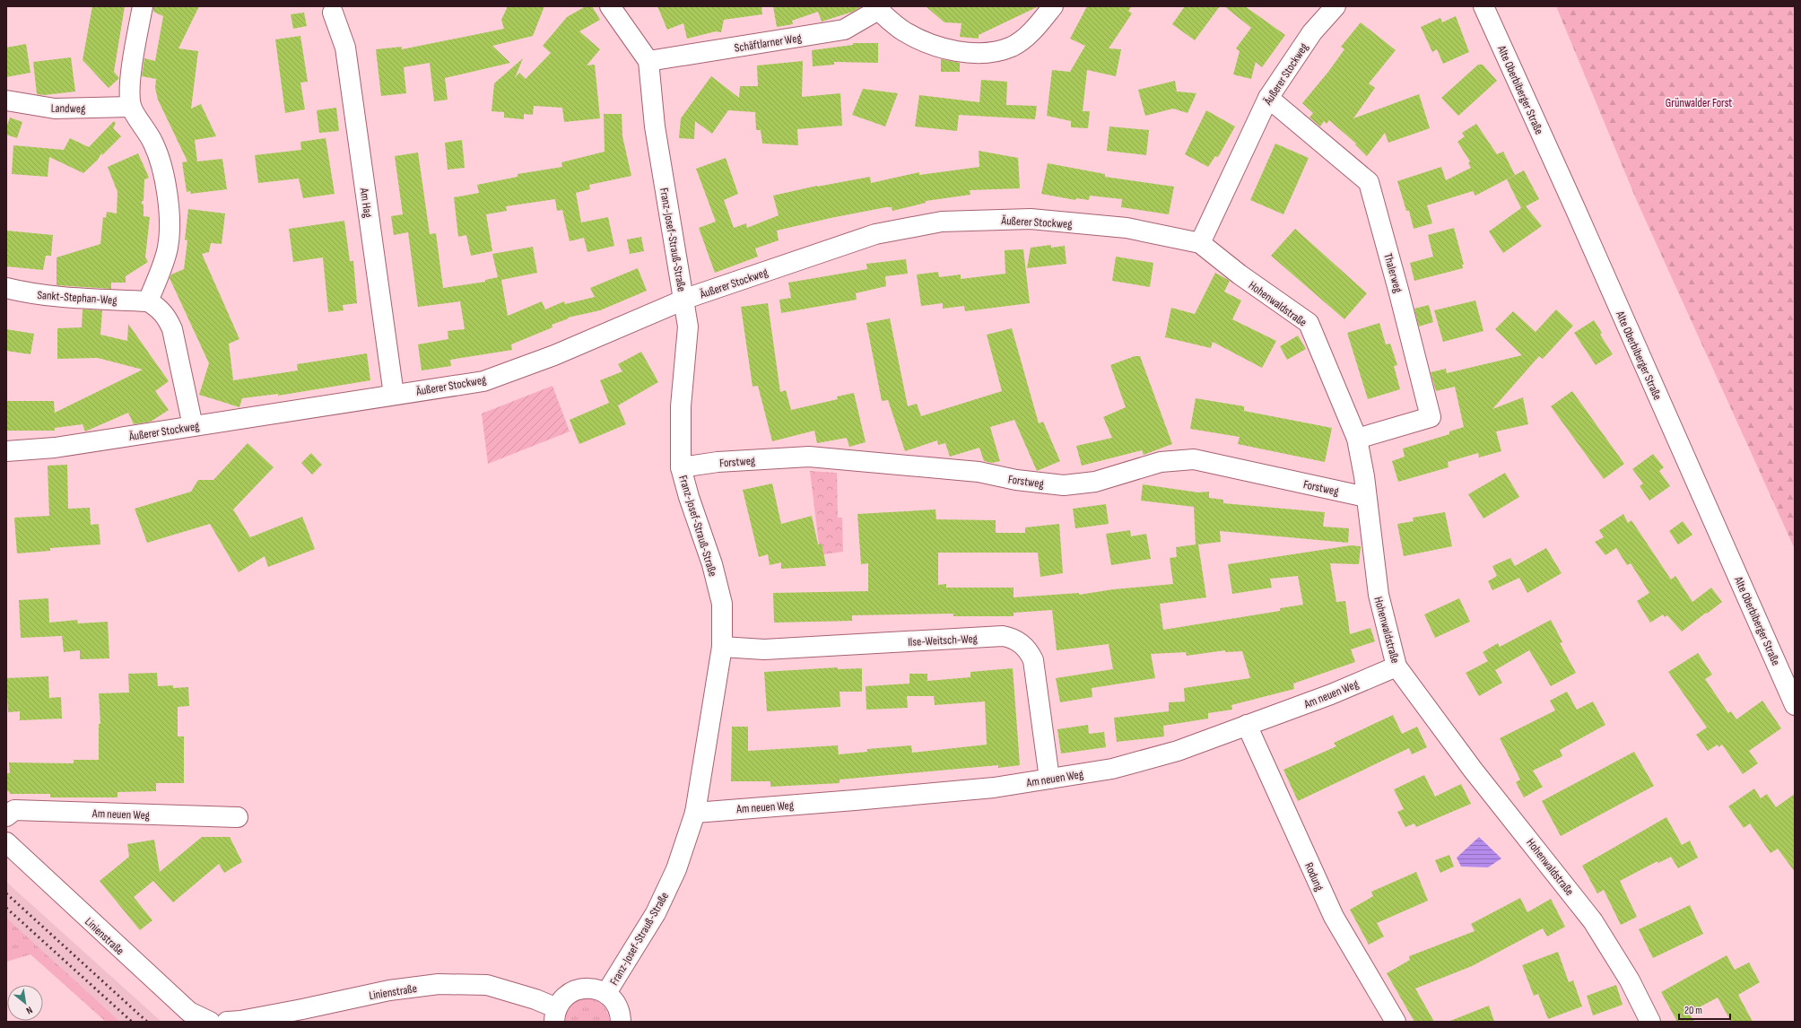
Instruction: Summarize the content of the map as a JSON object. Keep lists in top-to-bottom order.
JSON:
{
  "streets": {
    "street": [
      "Schäftlarner Weg",
      "Äußerer Stockweg",
      "Alte Oberbiberger Straße",
      "Landweg",
      "Am Hag",
      "Franz-Josef-Strauß-Straße",
      "Thalerweg",
      "Sankt-Stephan-Weg",
      "Hohenwaldstraße",
      "Forstweg",
      "Ilse-Weitsch-Weg",
      "Am neuen Weg",
      "Rodung",
      "Linienstraße"
    ]
  },
  "crossings": [
    ["Schäftlarner Weg", "Franz-Josef-Strauß-Straße"],
    ["Äußerer Stockweg", "Am Hag"],
    ["Äußerer Stockweg", "Franz-Josef-Strauß-Straße"],
    ["Äußerer Stockweg", "Thalerweg"],
    ["Äußerer Stockweg", "Hohenwaldstraße"],
    ["Franz-Josef-Strauß-Straße", "Forstweg"],
    ["Franz-Josef-Strauß-Straße", "Ilse-Weitsch-Weg"],
    ["Franz-Josef-Strauß-Straße", "Am neuen Weg"],
    ["Franz-Josef-Strauß-Straße", "Linienstraße"],
    ["Thalerweg", "Hohenwaldstraße"],
    ["Hohenwaldstraße", "Forstweg"],
    ["Hohenwaldstraße", "Am neuen Weg"],
    ["Ilse-Weitsch-Weg", "Am neuen Weg"],
    ["Am neuen Weg", "Rodung"]
  ],
  "parks": ["Grünwalder Forst"],
  "scale_bar": "20 m",
  "north": "bottom right"
}
